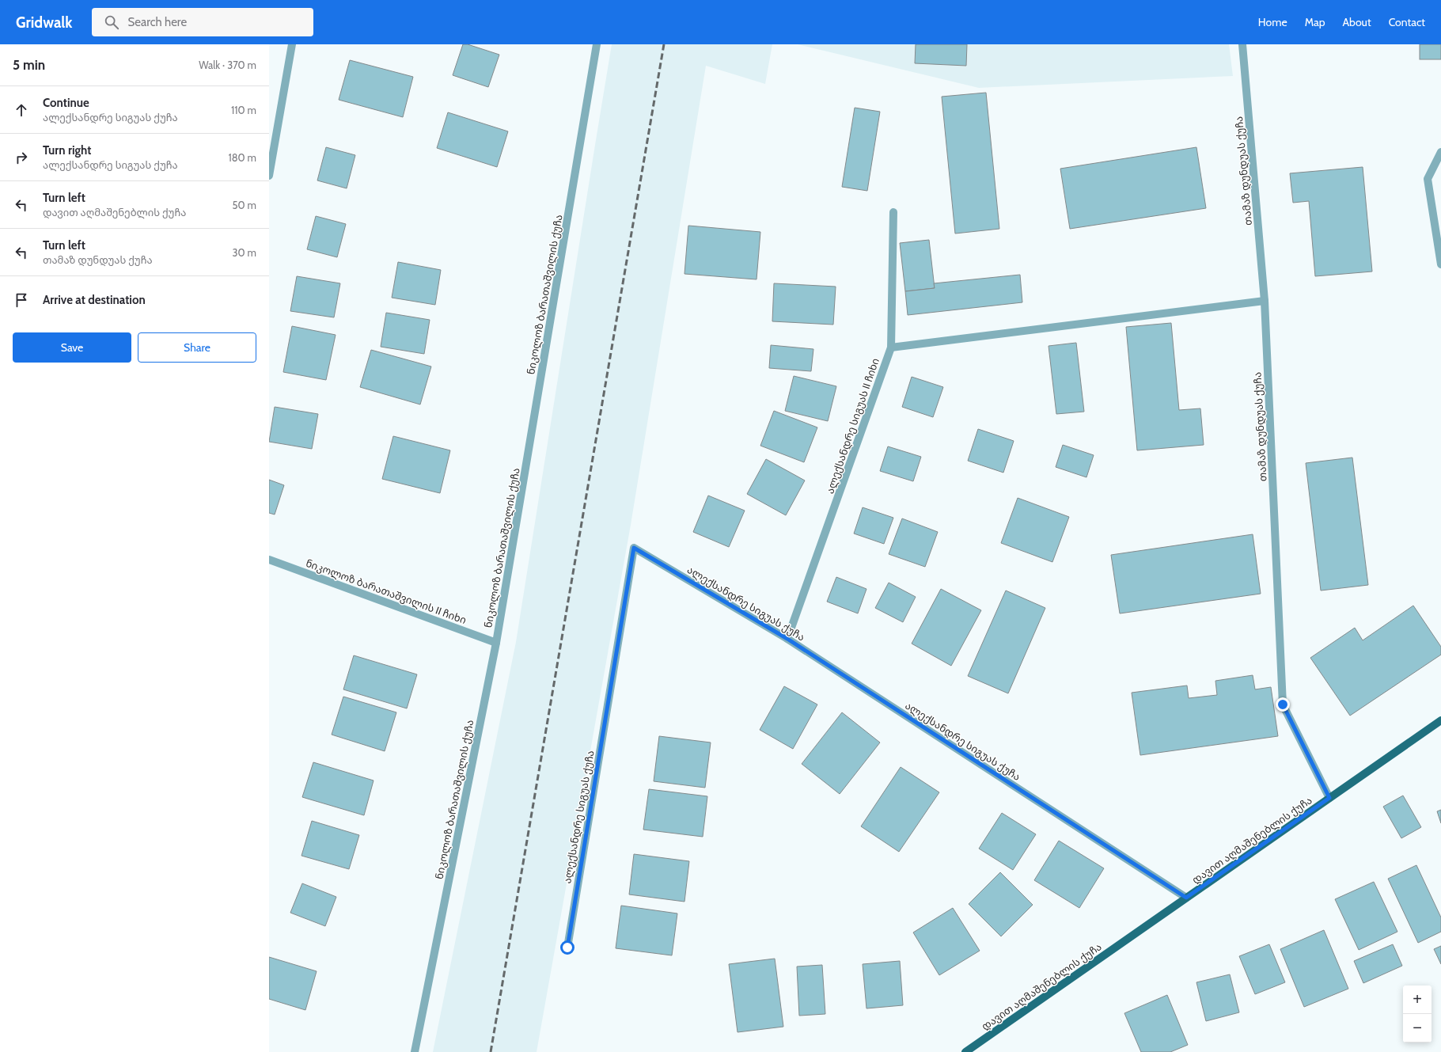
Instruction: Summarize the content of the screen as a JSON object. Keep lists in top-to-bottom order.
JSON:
{
  "streets": {
    "main road": ["დავით აღმაშენებლის ქუჩა"],
    "street": [
      "თამაზ დუნდუას ქუჩა",
      "ნიკოლოზ ბარათაშვილის ქუჩა",
      "ალექსანდრე სიგუას II ჩიხი",
      "ნიკოლოზ ბარათაშვილის II ჩიხი",
      "ალექსანდრე სიგუას ქუჩა"
    ]
  },
  "crossings": [
    ["თამაზ დუნდუას ქუჩა", "დავით აღმაშენებლის ქუჩა"],
    ["ნიკოლოზ ბარათაშვილის ქუჩა", "ნიკოლოზ ბარათაშვილის II ჩიხი"],
    ["ალექსანდრე სიგუას II ჩიხი", "ალექსანდრე სიგუას ქუჩა"],
    ["ალექსანდრე სიგუას ქუჩა", "დავით აღმაშენებლის ქუჩა"]
  ],
  "page": {
    "header": "Gridwalk",
    "search": "Search here",
    "nav": [
      "Home",
      "Map",
      "About",
      "Contact"
    ],
    "heading": ["5 min", "Walk · 370 m"],
    "list": [
      ["Continue", "ალექსანდრე სიგუას ქუჩა", "110 m"],
      ["Turn right", "ალექსანდრე სიგუას ქუჩა", "180 m"],
      ["Turn left", "დავით აღმაშენებლის ქუჩა", "50 m"],
      ["Turn left", "თამაზ დუნდუას ქუჩა", "30 m"],
      "Arrive at destination"
    ],
    "buttons": ["Save", "Share"],
    "map_buttons": ["+", "−"]
  }
}
